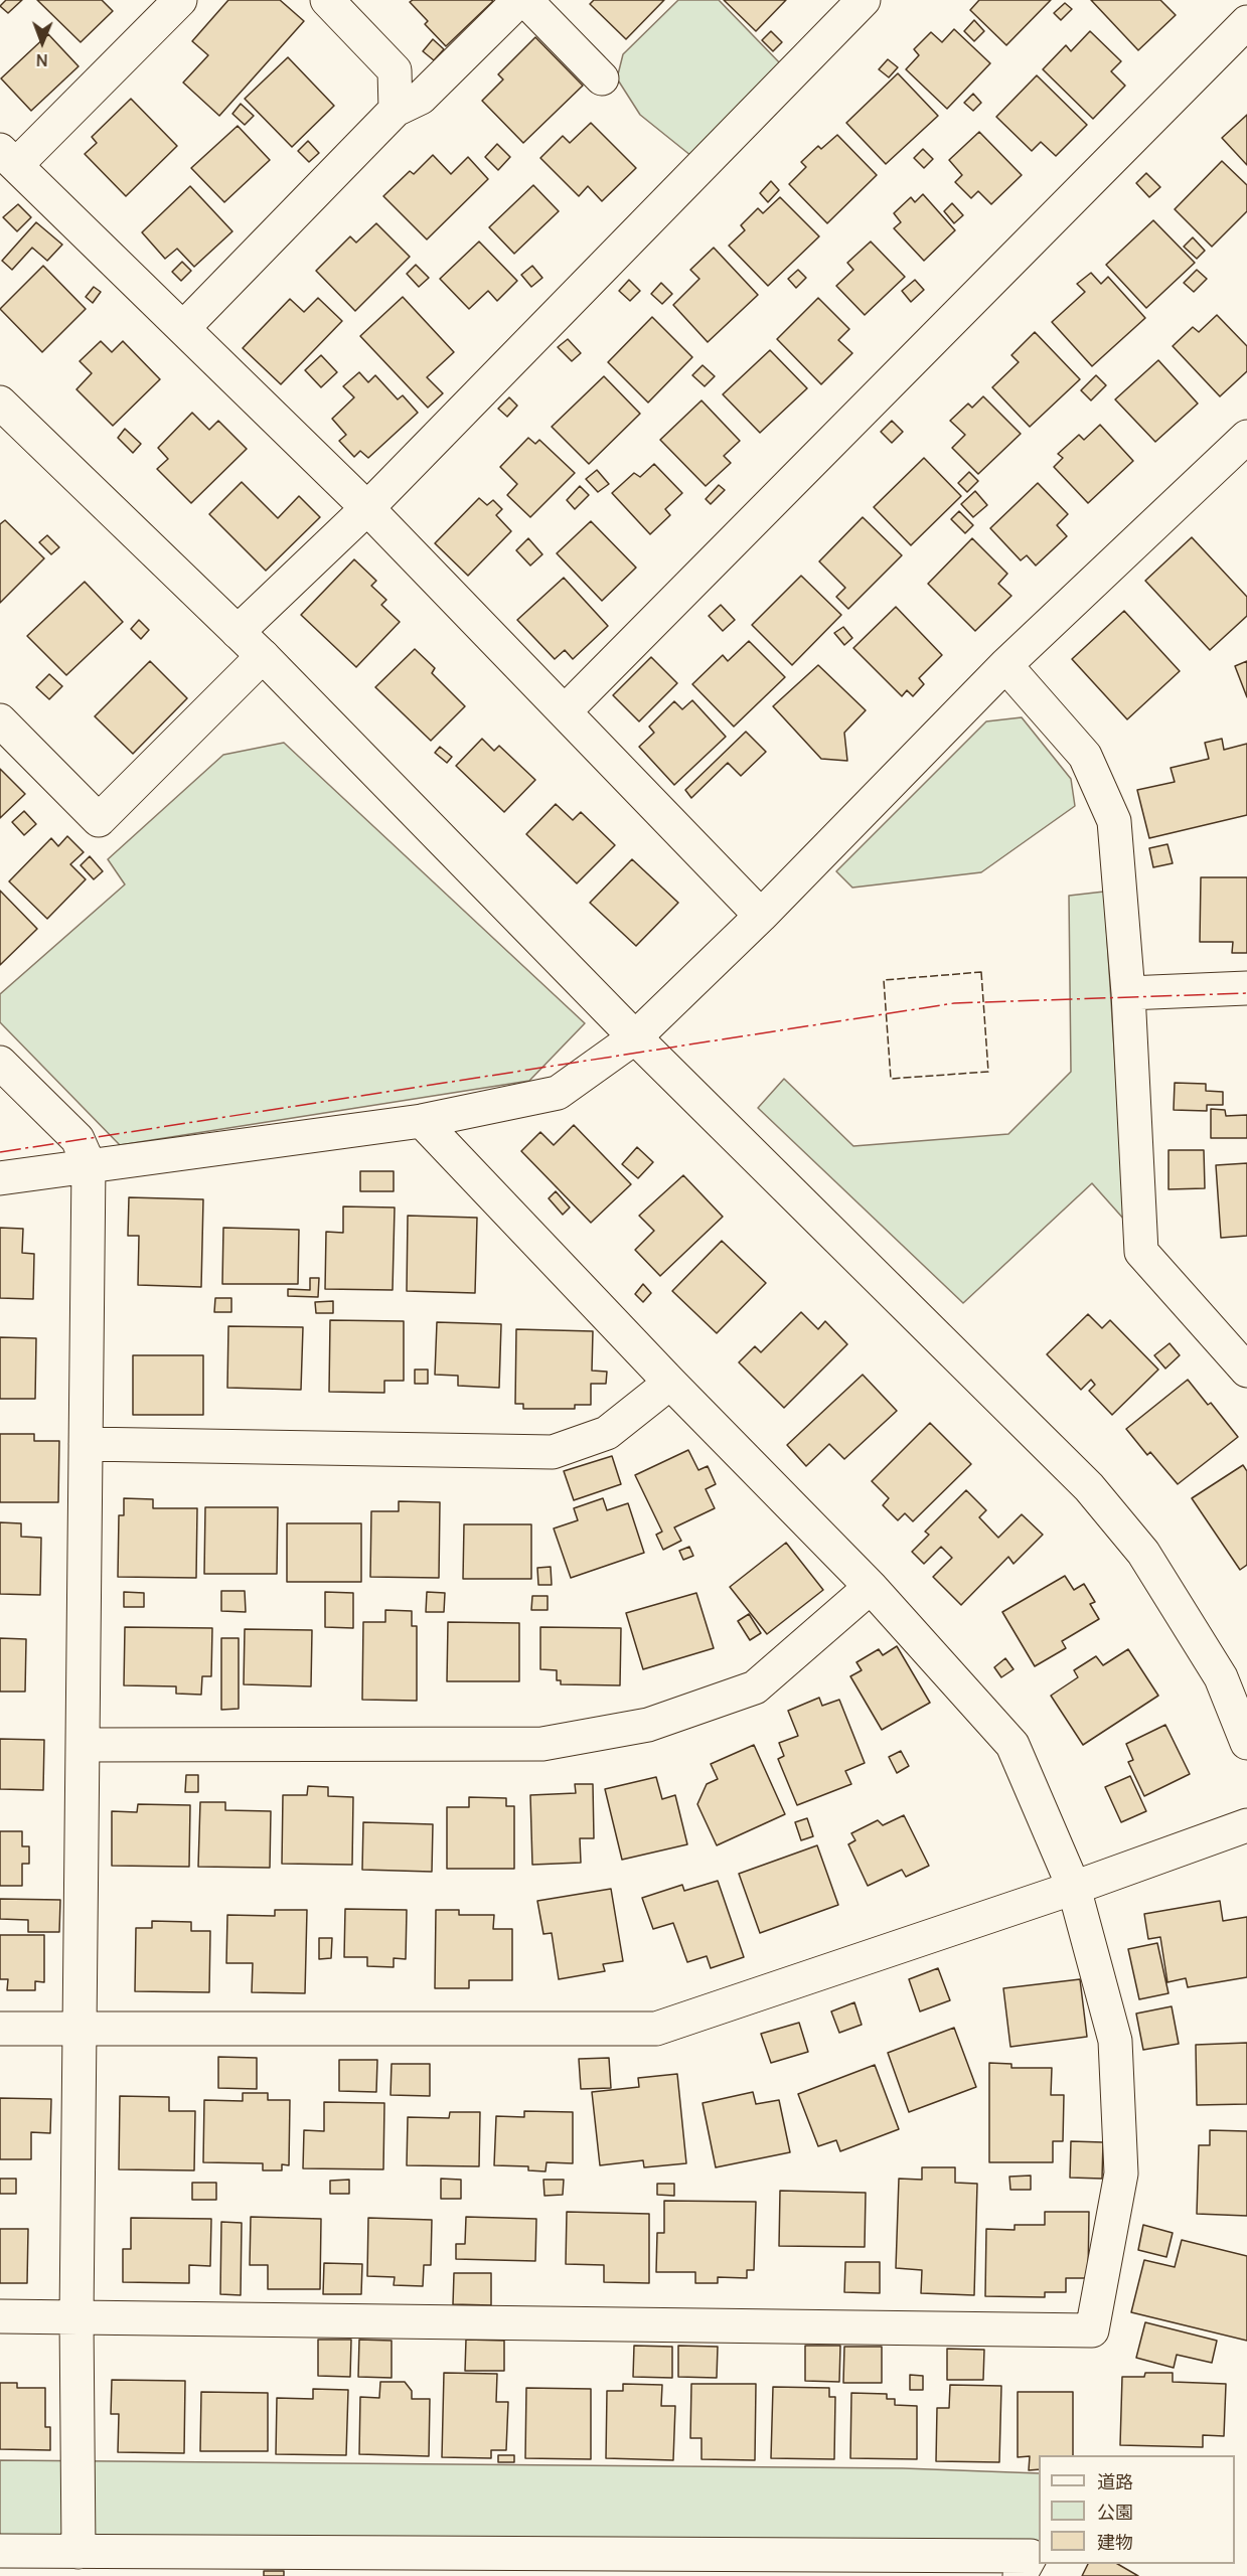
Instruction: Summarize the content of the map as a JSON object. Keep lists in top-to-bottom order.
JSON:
{
  "legend": ["道路", "公園", "建物"],
  "north": "bottom"
}
